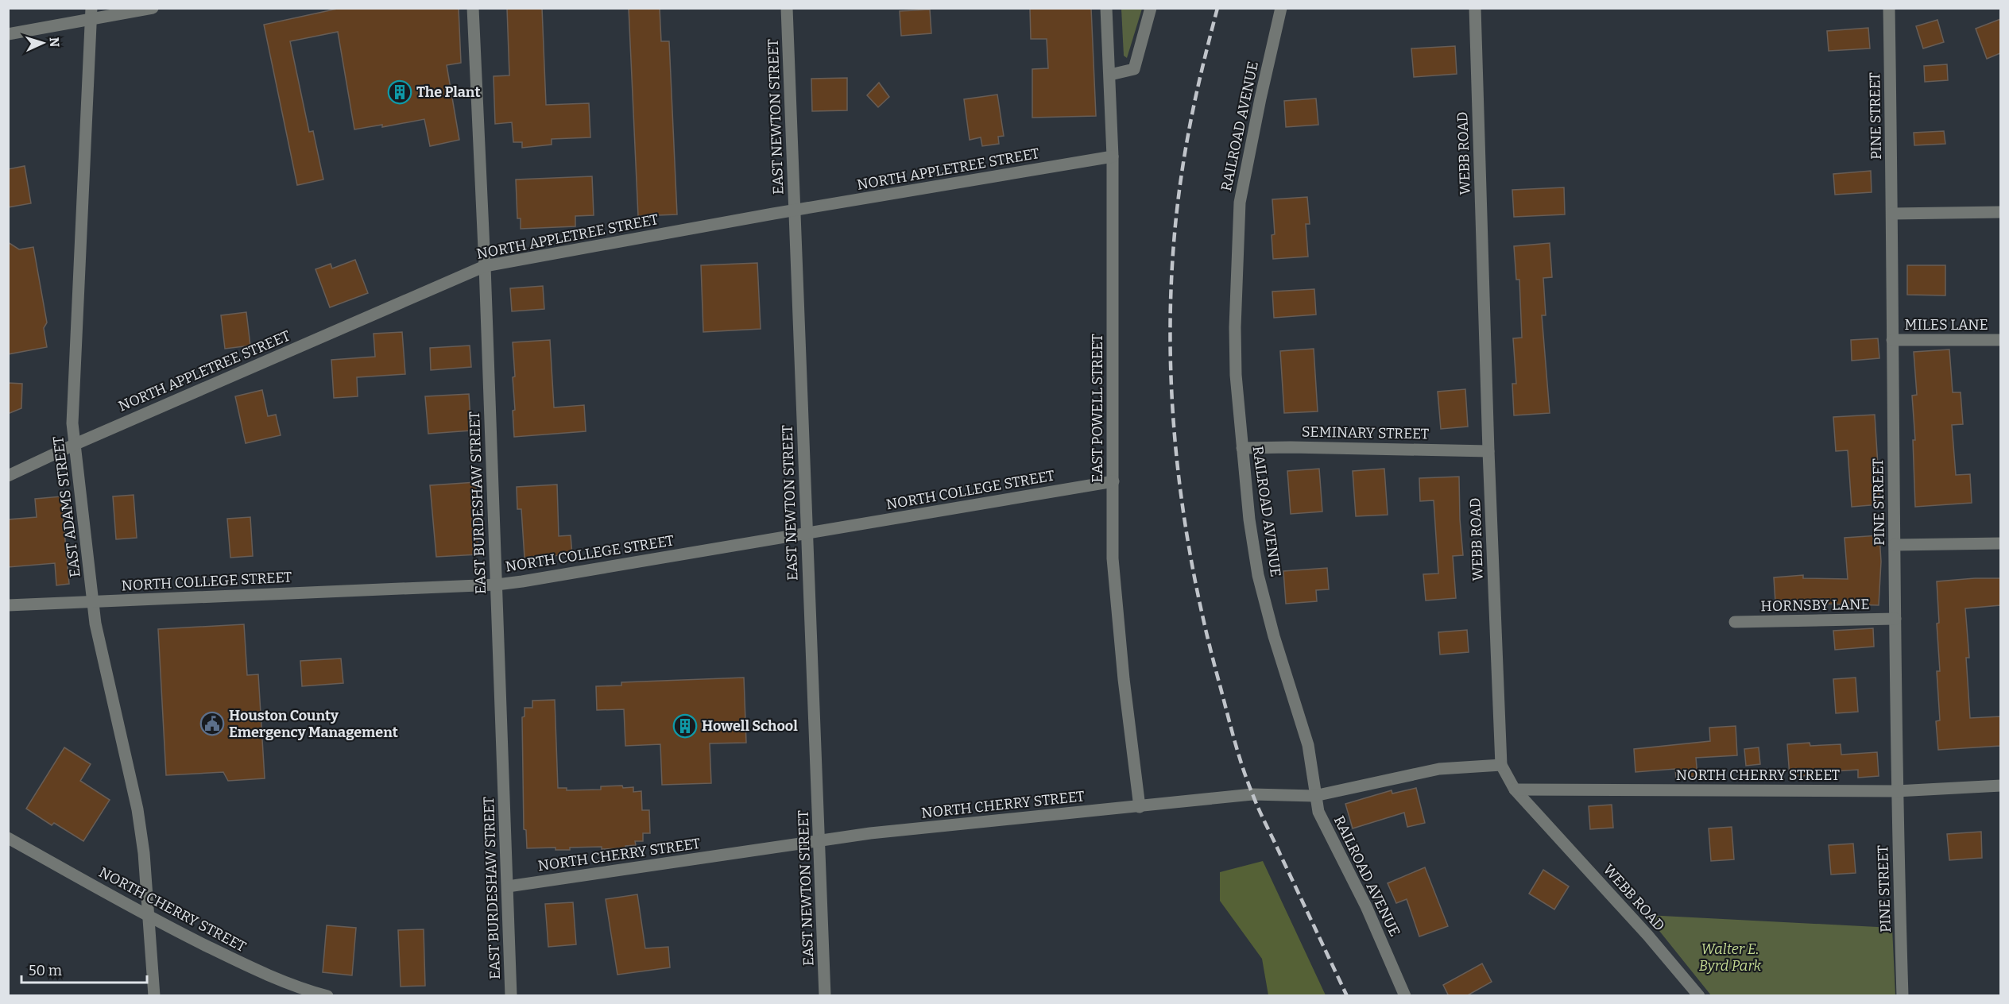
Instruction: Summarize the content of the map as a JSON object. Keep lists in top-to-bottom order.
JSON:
{
  "streets": {
    "street": [
      "PINE STREET",
      "EAST NEWTON STREET",
      "RAILROAD AVENUE",
      "WEBB ROAD",
      "NORTH APPLETREE STREET",
      "MILES LANE",
      "EAST POWELL STREET",
      "SEMINARY STREET",
      "NORTH COLLEGE STREET",
      "EAST BURDESHAW STREET",
      "EAST ADAMS STREET",
      "HORNSBY LANE",
      "NORTH CHERRY STREET"
    ]
  },
  "crossings": [
    ["PINE STREET", "MILES LANE"],
    ["PINE STREET", "HORNSBY LANE"],
    ["PINE STREET", "NORTH CHERRY STREET"],
    ["EAST NEWTON STREET", "NORTH APPLETREE STREET"],
    ["EAST NEWTON STREET", "NORTH COLLEGE STREET"],
    ["EAST NEWTON STREET", "NORTH CHERRY STREET"],
    ["RAILROAD AVENUE", "SEMINARY STREET"],
    ["RAILROAD AVENUE", "NORTH CHERRY STREET"],
    ["WEBB ROAD", "SEMINARY STREET"],
    ["WEBB ROAD", "NORTH CHERRY STREET"],
    ["NORTH APPLETREE STREET", "EAST POWELL STREET"],
    ["NORTH APPLETREE STREET", "EAST BURDESHAW STREET"],
    ["NORTH APPLETREE STREET", "EAST ADAMS STREET"],
    ["EAST POWELL STREET", "NORTH COLLEGE STREET"],
    ["EAST POWELL STREET", "NORTH CHERRY STREET"],
    ["NORTH COLLEGE STREET", "EAST BURDESHAW STREET"],
    ["NORTH COLLEGE STREET", "EAST ADAMS STREET"],
    ["EAST BURDESHAW STREET", "NORTH CHERRY STREET"],
    ["EAST ADAMS STREET", "NORTH CHERRY STREET"]
  ],
  "parks": ["Walter E. Byrd Park"],
  "places": {
    "building": ["The Plant", "Howell School"],
    "public building": ["Houston County Emergency Management"]
  },
  "scale_bar": "50 m",
  "north": "right"
}
